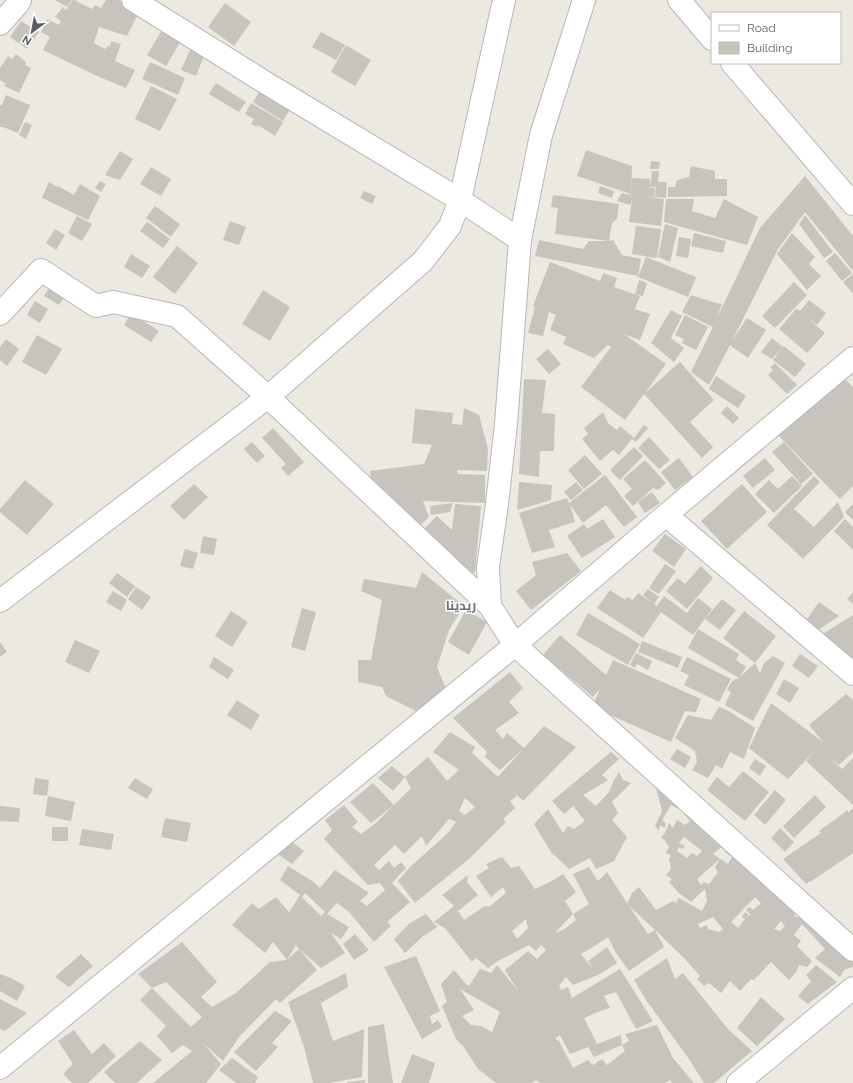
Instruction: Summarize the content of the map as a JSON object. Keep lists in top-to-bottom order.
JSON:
{
  "districts": ["ريدينا"],
  "legend": ["Road", "Building"],
  "north": "bottom left"
}
